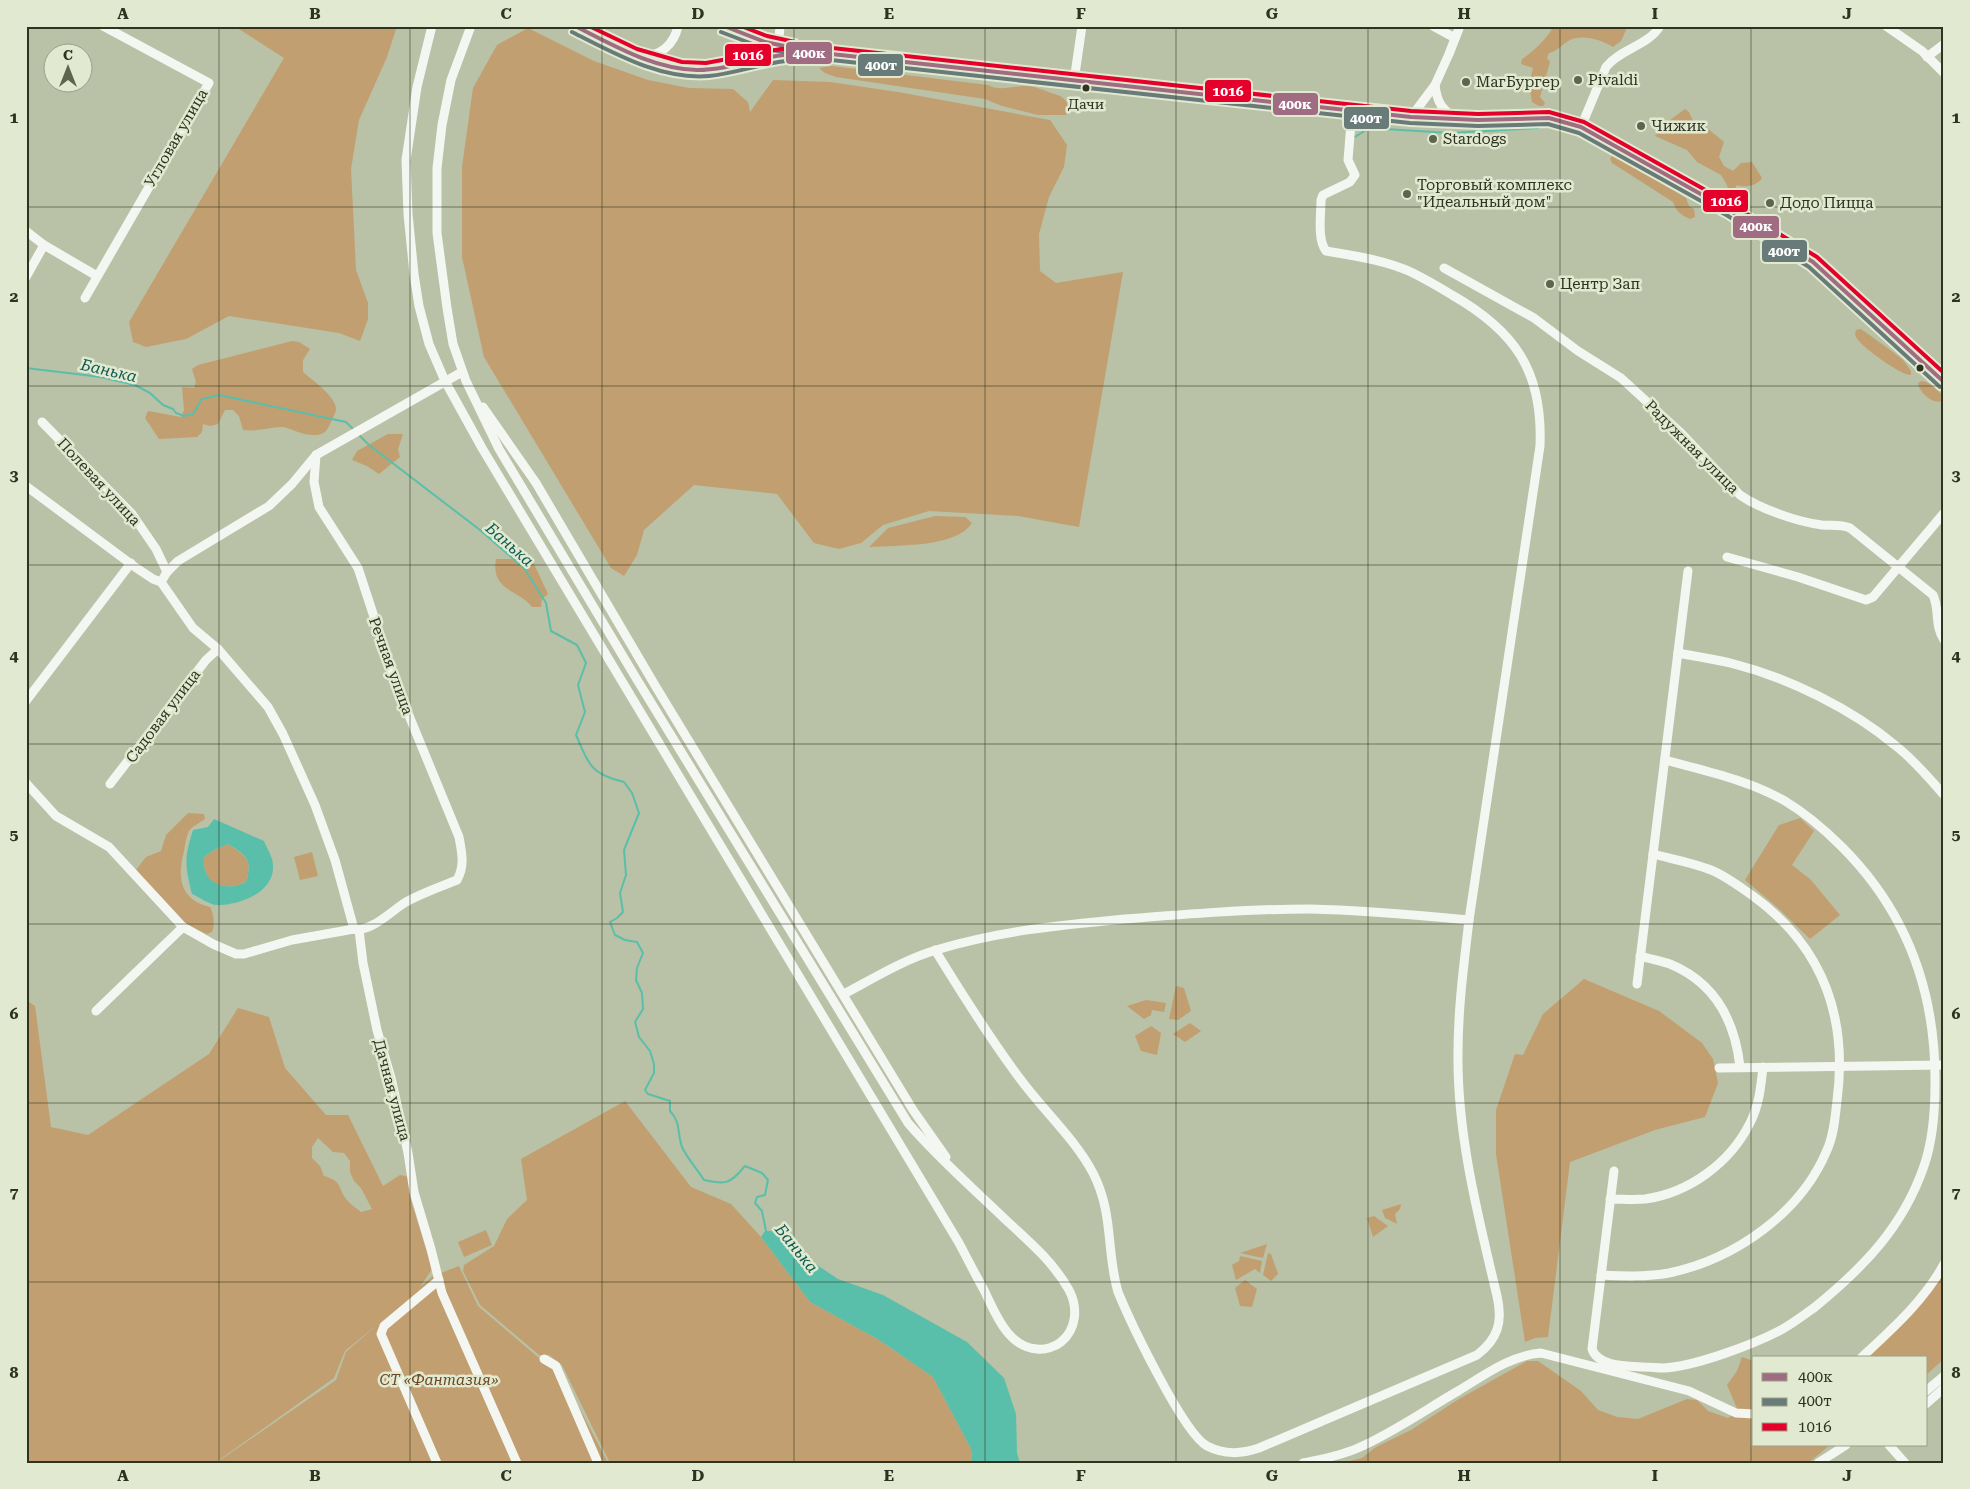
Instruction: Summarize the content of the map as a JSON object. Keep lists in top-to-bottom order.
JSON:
{
  "streets": {
    "street": [
      "Угловая улица",
      "Радужная улица",
      "Полевая улица",
      "Речная улица",
      "Садовая улица",
      "Дачная улица"
    ]
  },
  "crossings": [
    ["Речная улица", "Дачная улица"],
    ["Садовая улица", "Дачная улица"]
  ],
  "water": ["Банька"],
  "parks": ["СТ «Фантазия»"],
  "places": [
    "Pivaldi",
    "МагБургер",
    "Дачи",
    "Чижик",
    "Stardogs",
    "Торговый комплекс \"Идеальный дом\"",
    "Додо Пицца",
    "Центр Зап"
  ],
  "lines": ["transit line 400к", "transit line 1016", "transit line 400т"],
  "legend": ["400к", "400т", "1016"],
  "north": "top",
  "grid": {
    "columns": [
      "A",
      "B",
      "C",
      "D",
      "E",
      "F",
      "G",
      "H",
      "I",
      "J"
    ],
    "rows": [
      "1",
      "2",
      "3",
      "4",
      "5",
      "6",
      "7",
      "8"
    ]
  }
}
